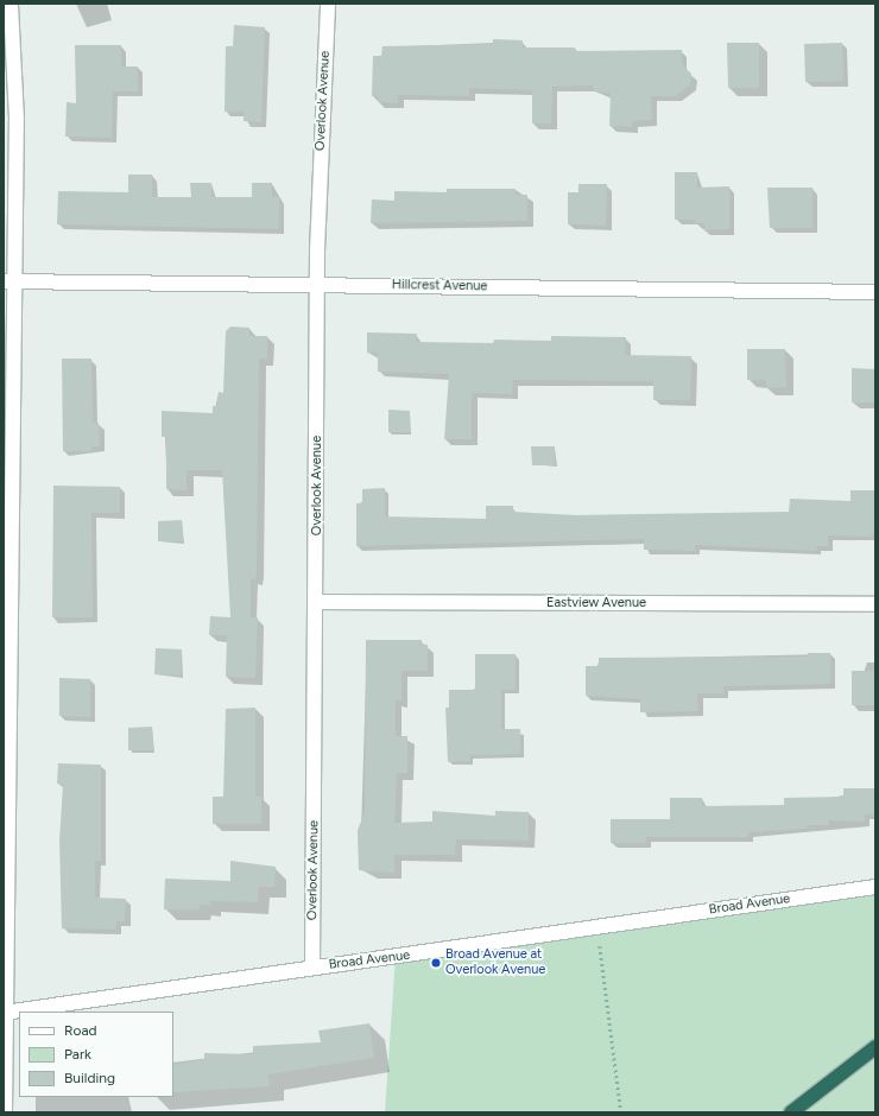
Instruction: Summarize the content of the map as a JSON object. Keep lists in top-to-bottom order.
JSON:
{
  "streets": {
    "street": [
      "Overlook Avenue",
      "Hillcrest Avenue",
      "Eastview Avenue",
      "Broad Avenue"
    ]
  },
  "crossings": [
    ["Overlook Avenue", "Hillcrest Avenue"],
    ["Overlook Avenue", "Eastview Avenue"],
    ["Overlook Avenue", "Broad Avenue"]
  ],
  "places": ["Broad Avenue at Overlook Avenue"],
  "legend": ["Road", "Park", "Building"]
}
